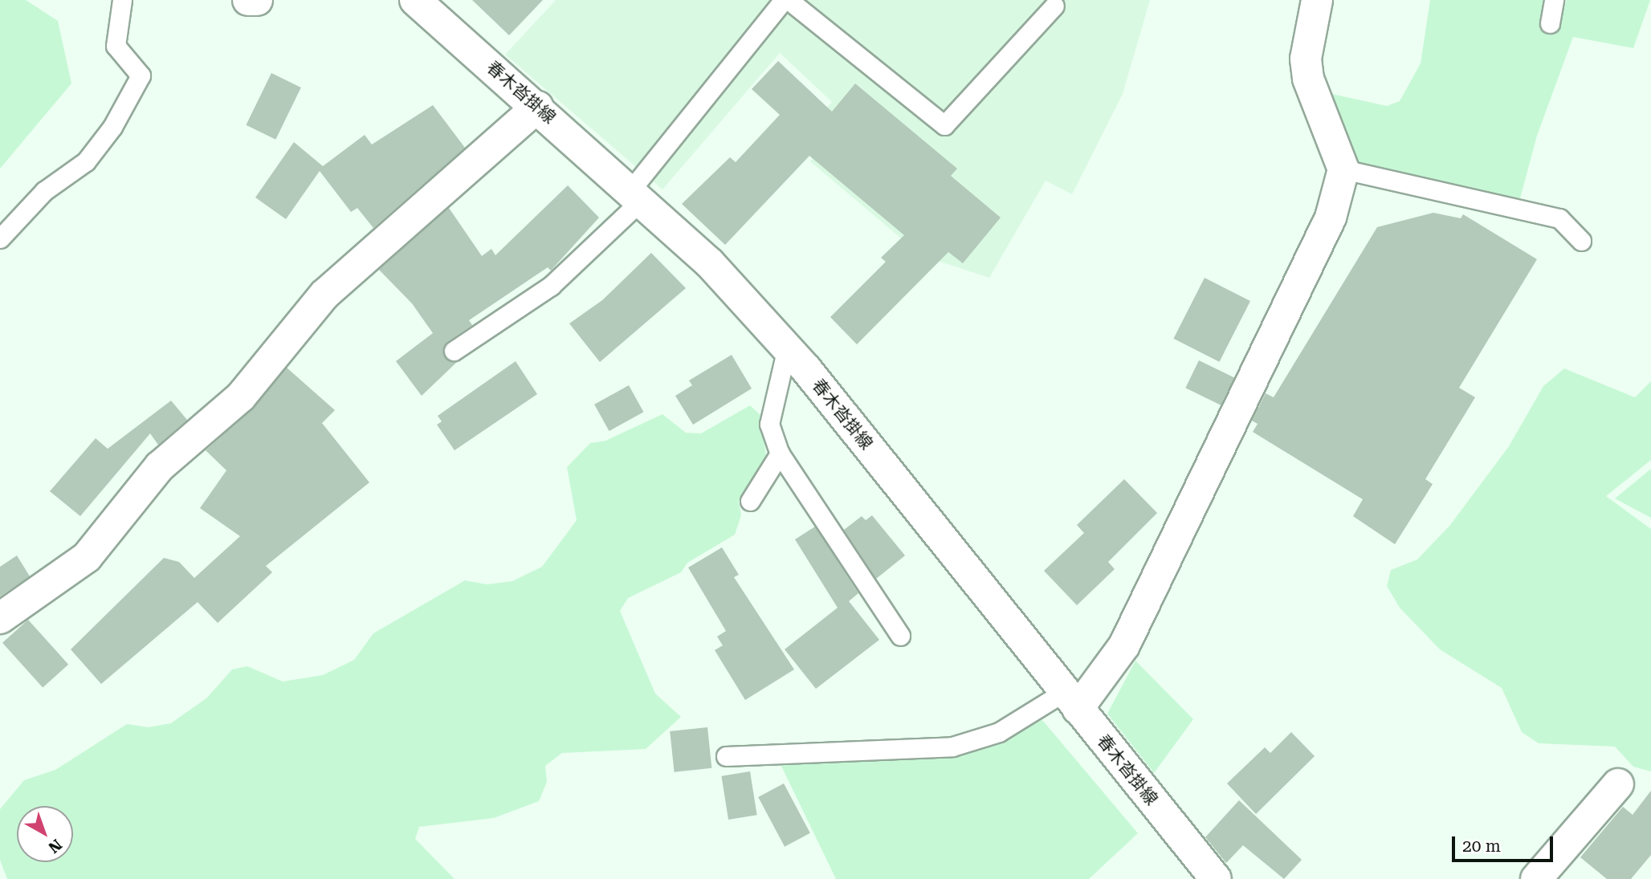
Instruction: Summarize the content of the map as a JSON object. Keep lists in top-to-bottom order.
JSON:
{
  "streets": {
    "street": ["春木沓掛線"]
  },
  "scale_bar": "20 m",
  "north": "bottom right"
}
